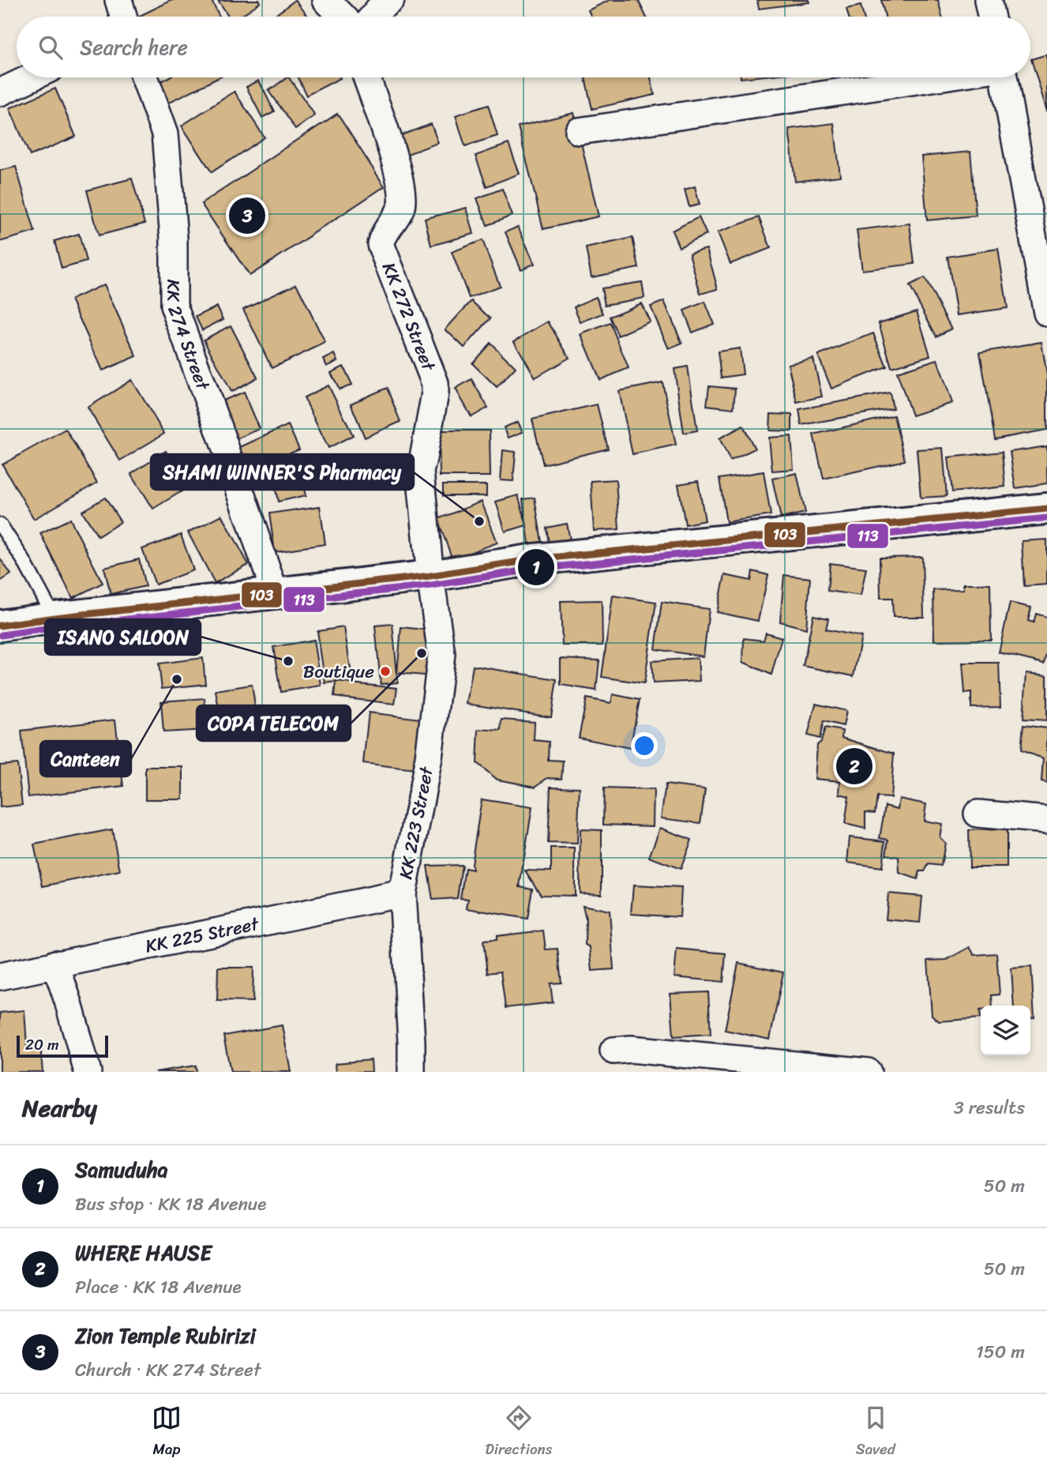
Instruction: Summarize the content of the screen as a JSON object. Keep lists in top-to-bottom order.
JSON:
{
  "streets": {
    "street": [
      "KK 272 Street",
      "KK 274 Street",
      "KK 223 Street",
      "KK 225 Street"
    ]
  },
  "crossings": [
    ["KK 272 Street", "KK 223 Street"],
    ["KK 223 Street", "KK 225 Street"]
  ],
  "places": [
    "SHAMI WINNER'S Pharmacy",
    "COPA TELECOM",
    "ISANO SALOON",
    "Boutique",
    "Canteen"
  ],
  "lines": ["transit line 103", "transit line 113"],
  "scale_bar": "20 m",
  "page": {
    "search": "Search here",
    "pins": ["3", "1", "2"],
    "scale": "20 m",
    "heading": ["Nearby", "3 results"],
    "list": [
      {
        "mark": "1",
        "name": "Samuduha",
        "note": "Bus stop · KK 18 Avenue",
        "value": "50 m"
      },
      {
        "mark": "2",
        "name": "WHERE HAUSE",
        "note": "Place · KK 18 Avenue",
        "value": "50 m"
      },
      {
        "mark": "3",
        "name": "Zion Temple Rubirizi",
        "note": "Church · KK 274 Street",
        "value": "150 m"
      }
    ],
    "nav": ["Map", "Directions", "Saved"]
  }
}
